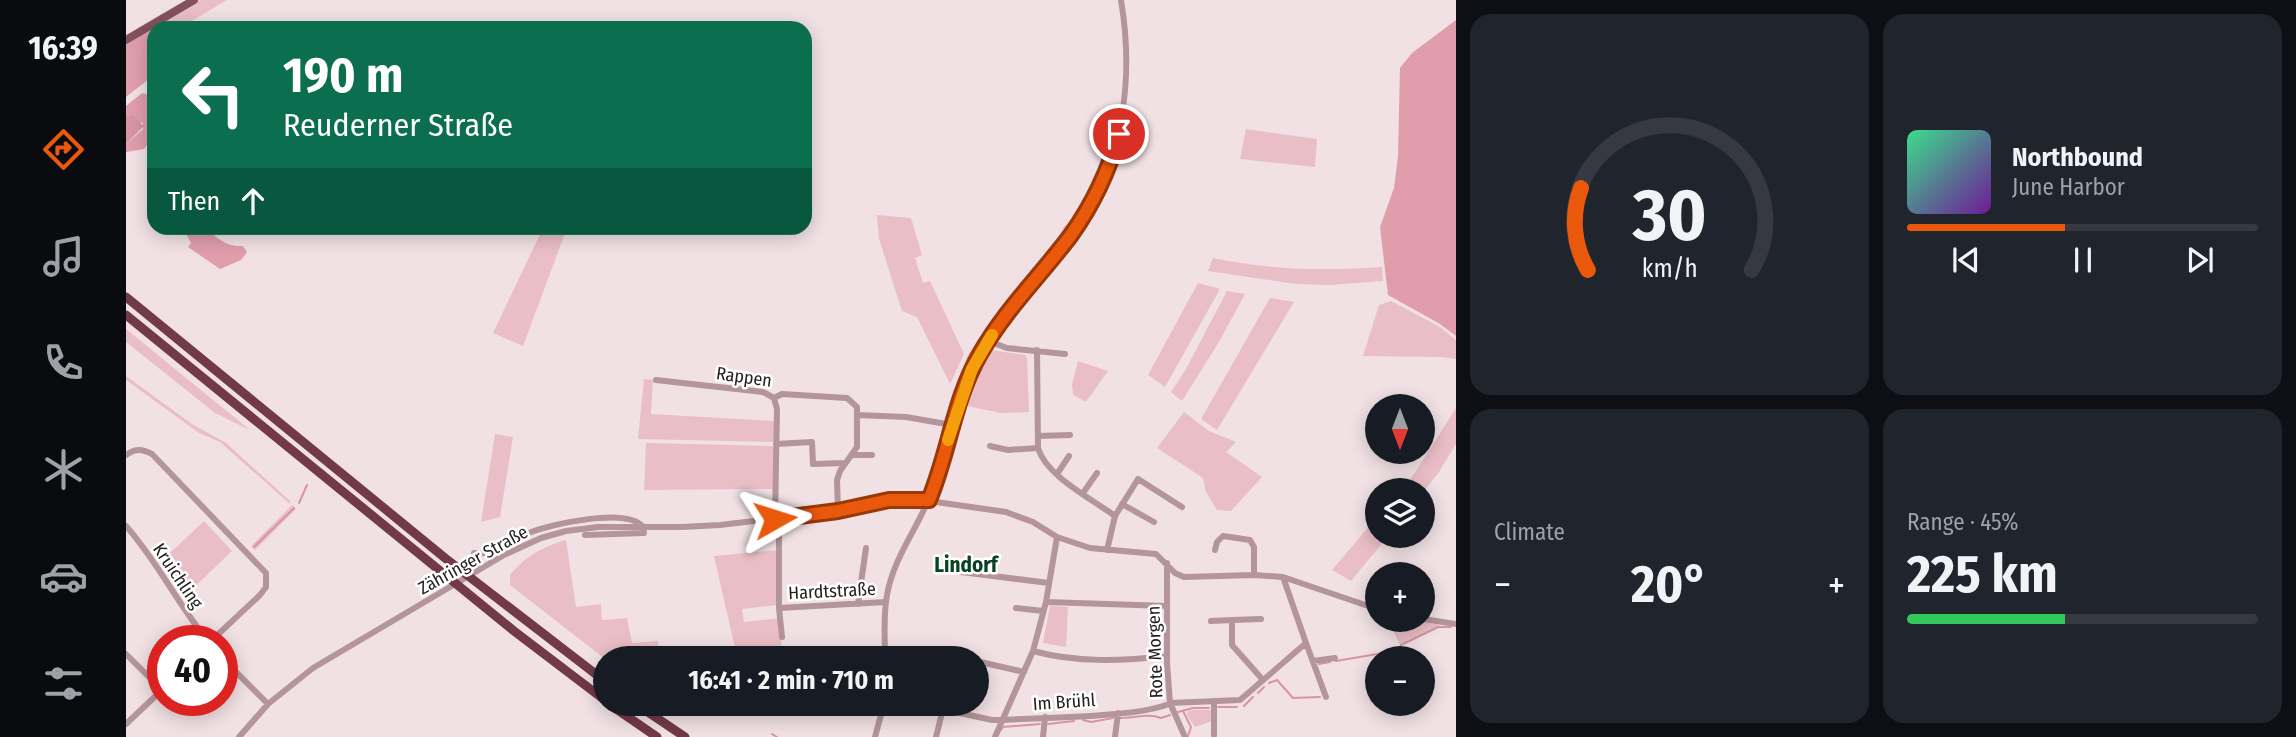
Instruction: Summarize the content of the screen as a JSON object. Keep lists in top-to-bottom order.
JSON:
{
  "streets": {
    "street": [
      "Rappen",
      "Zähringer Straße",
      "Kruichling",
      "Hardtstraße",
      "Rote Morgen",
      "Im Brühl"
    ]
  },
  "crossings": [
    ["Rappen", "Hardtstraße"],
    ["Zähringer Straße", "Hardtstraße"],
    ["Zähringer Straße", "Rote Morgen"],
    ["Rote Morgen", "Im Brühl"]
  ],
  "districts": ["Lindorf"],
  "north": "bottom",
  "page": {
    "tabs": "16:39",
    "turn": ["190 m", "Reuderner Straße"],
    "song": ["Northbound", "June Harbor"],
    "then": "Then",
    "map_buttons": ["+", "−"],
    "tile": [
      "Climate",
      ["Range · 45%", "225 km"]
    ],
    "heat": ["−", "20°", "+"],
    "limit": "40",
    "trip": "16:41 · 2 min · 710 m",
    "gauge": ["30", "km/h"]
  }
}
